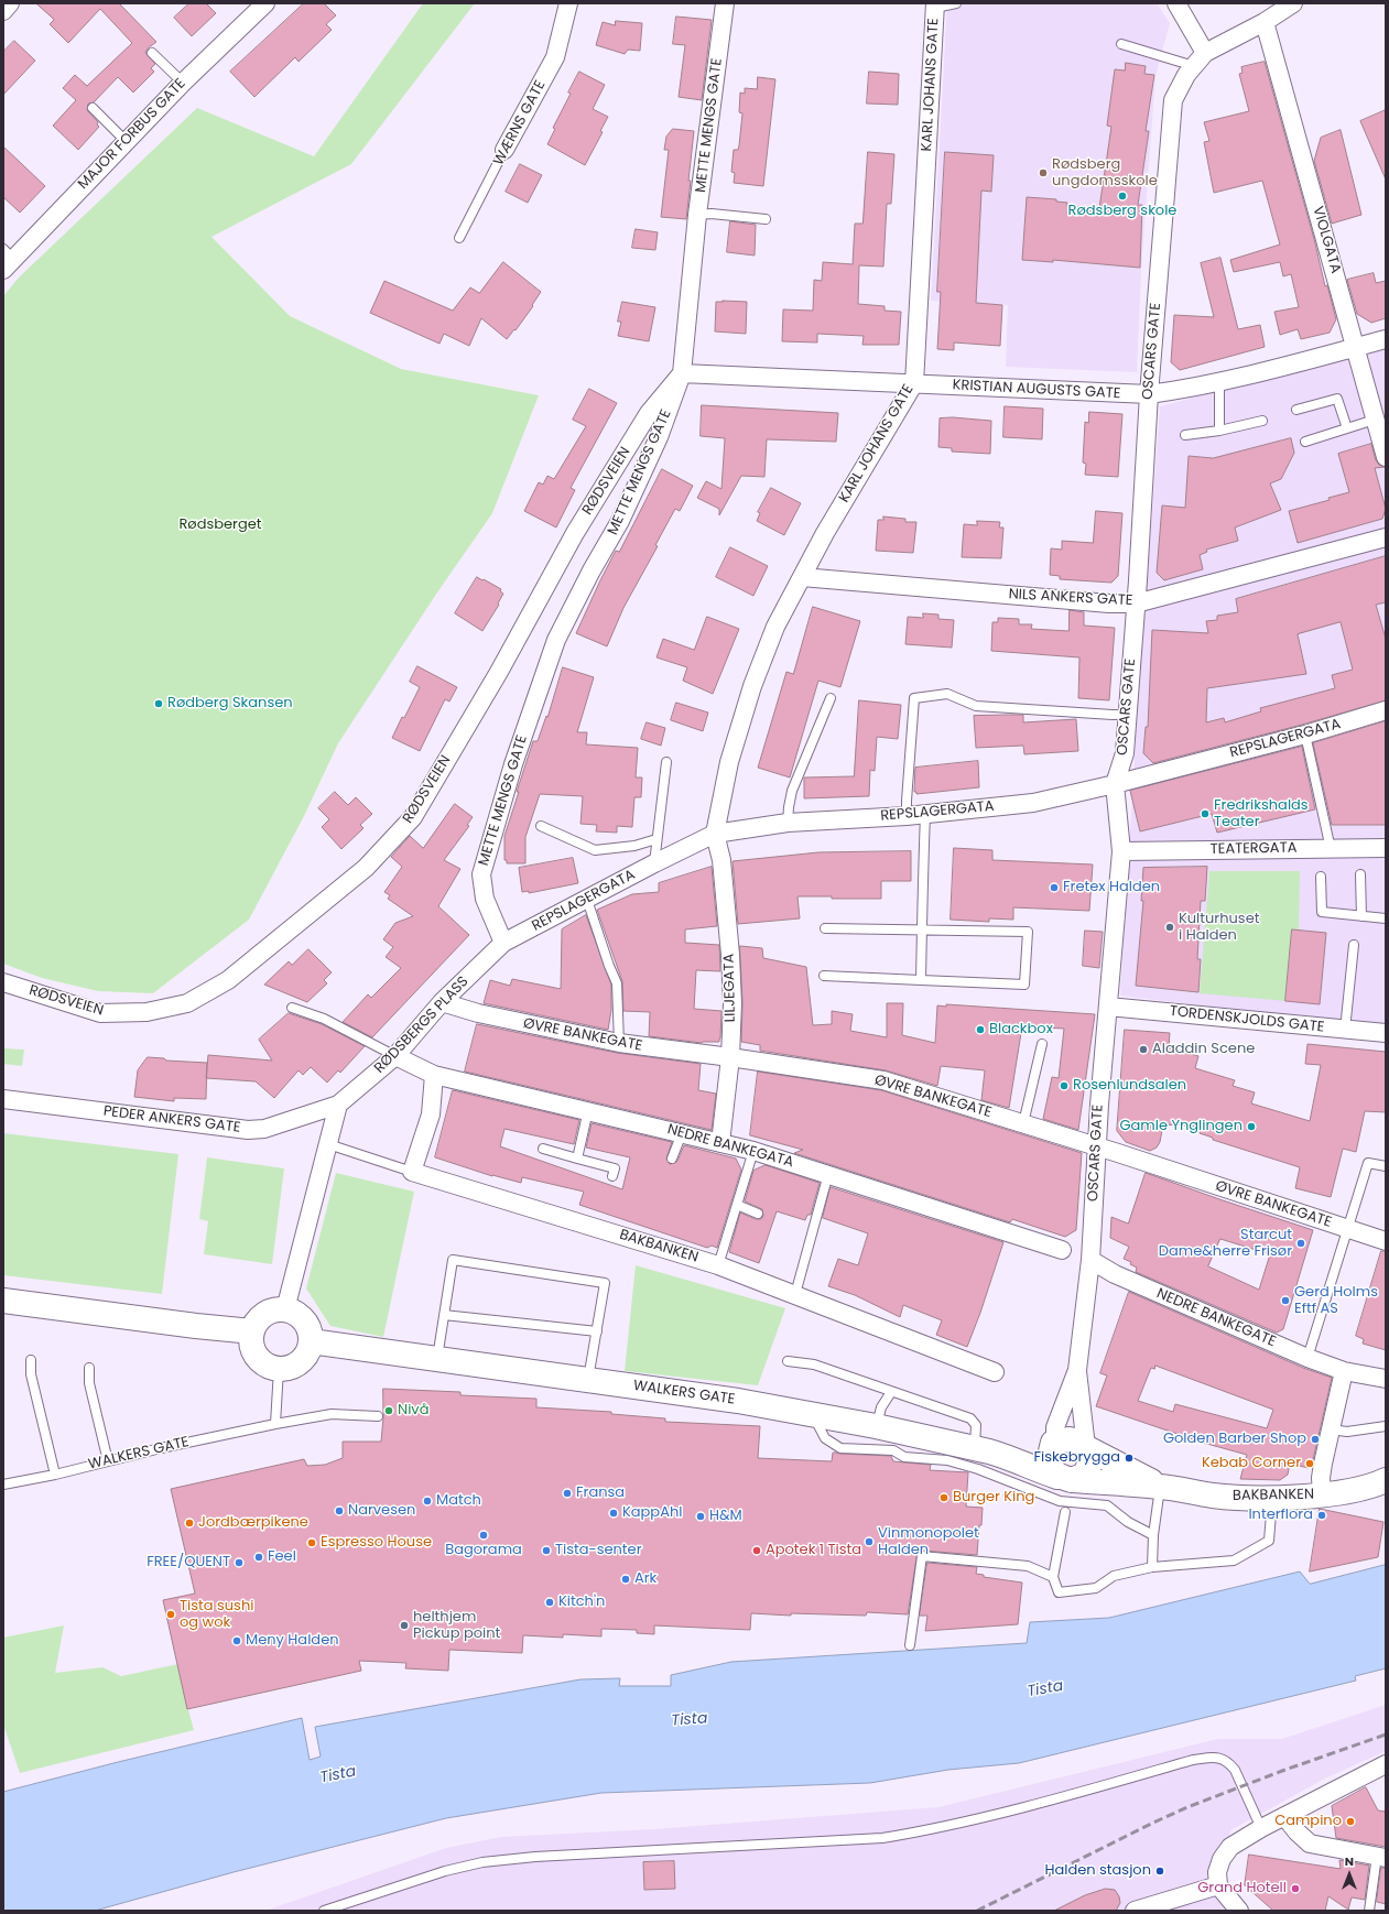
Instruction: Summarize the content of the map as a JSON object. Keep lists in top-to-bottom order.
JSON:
{
  "streets": {
    "street": [
      "KARL JOHANS GATE",
      "WÆRNS GATE",
      "METTE MENGS GATE",
      "MAJOR FORBUS GATE",
      "VIOLGATA",
      "OSCARS GATE",
      "KRISTIAN AUGUSTS GATE",
      "RØDSVEIEN",
      "NILS ANKERS GATE",
      "REPSLAGERGATA",
      "TEATERGATA",
      "LILJEGATA",
      "TORDENSKJOLDS GATE",
      "RØDSBERGS PLASS",
      "ØVRE BANKEGATE",
      "PEDER ANKERS GATE",
      "NEDRE BANKEGATA",
      "BAKBANKEN",
      "NEDRE BANKEGATE",
      "WALKERS GATE"
    ]
  },
  "crossings": [
    ["KARL JOHANS GATE", "KRISTIAN AUGUSTS GATE"],
    ["KARL JOHANS GATE", "NILS ANKERS GATE"],
    ["KARL JOHANS GATE", "REPSLAGERGATA"],
    ["KARL JOHANS GATE", "LILJEGATA"],
    ["METTE MENGS GATE", "KRISTIAN AUGUSTS GATE"],
    ["METTE MENGS GATE", "RØDSVEIEN"],
    ["METTE MENGS GATE", "REPSLAGERGATA"],
    ["METTE MENGS GATE", "RØDSBERGS PLASS"],
    ["VIOLGATA", "KRISTIAN AUGUSTS GATE"],
    ["OSCARS GATE", "KRISTIAN AUGUSTS GATE"],
    ["OSCARS GATE", "NILS ANKERS GATE"],
    ["OSCARS GATE", "REPSLAGERGATA"],
    ["OSCARS GATE", "TEATERGATA"],
    ["OSCARS GATE", "TORDENSKJOLDS GATE"],
    ["OSCARS GATE", "ØVRE BANKEGATE"],
    ["OSCARS GATE", "BAKBANKEN"],
    ["OSCARS GATE", "NEDRE BANKEGATE"],
    ["KRISTIAN AUGUSTS GATE", "RØDSVEIEN"],
    ["REPSLAGERGATA", "LILJEGATA"],
    ["REPSLAGERGATA", "RØDSBERGS PLASS"],
    ["LILJEGATA", "ØVRE BANKEGATE"],
    ["LILJEGATA", "NEDRE BANKEGATA"],
    ["RØDSBERGS PLASS", "ØVRE BANKEGATE"],
    ["RØDSBERGS PLASS", "PEDER ANKERS GATE"],
    ["RØDSBERGS PLASS", "NEDRE BANKEGATA"],
    ["BAKBANKEN", "WALKERS GATE"]
  ],
  "water": ["Tista"],
  "parks": ["Rødsberget"],
  "places": [
    "Rødsberg ungdomsskole",
    "Rødsberg skole",
    "Rødberg Skansen",
    "Fredrikshalds Teater",
    "Fretex Halden",
    "Kulturhuset i Halden",
    "Blackbox",
    "Aladdin Scene",
    "Rosenlundsalen",
    "Gamle Ynglingen",
    "Starcut Dame&herre Frisør",
    "Gerd Holms Eftf AS",
    "Nivå",
    "Golden Barber Shop",
    "Fiskebrygga",
    "Kebab Corner",
    "Fransa",
    "Burger King",
    "Match",
    "Narvesen",
    "KappAhl",
    "Interflora",
    "H&M",
    "Jordbærpikene",
    "Bagorama",
    "Vinmonopolet Halden",
    "Espresso House",
    "Tista-senter",
    "Apotek 1 Tista",
    "Feel",
    "FREE/QUENT",
    "Ark",
    "Kitch'n",
    "Tista sushi og wok",
    "helthjem Pickup point",
    "Meny Halden",
    "Campino",
    "Halden stasjon",
    "Grand Hotell"
  ],
  "north": "top"
}
